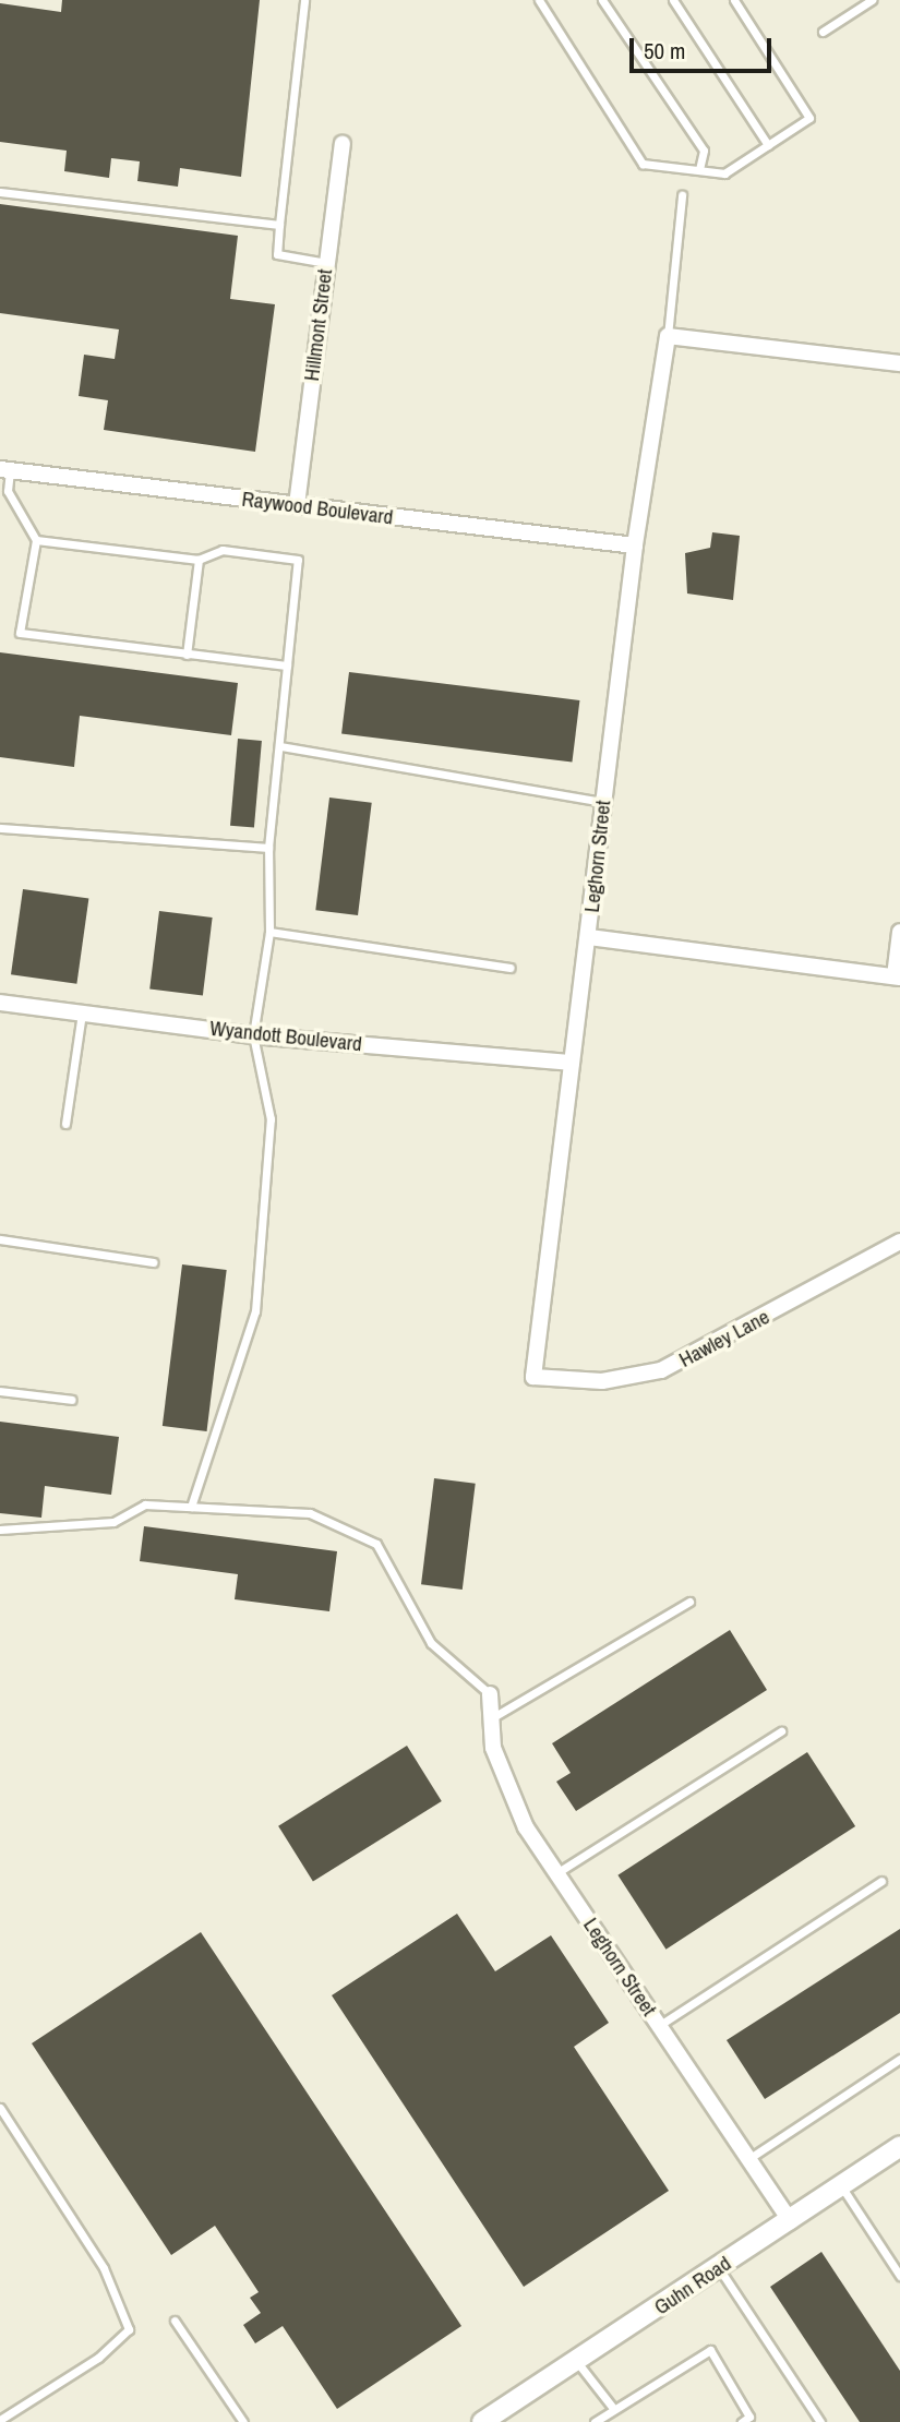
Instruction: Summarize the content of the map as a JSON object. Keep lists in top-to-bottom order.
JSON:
{
  "streets": {
    "street": [
      "Hillmont Street",
      "Raywood Boulevard",
      "Leghorn Street",
      "Wyandott Boulevard",
      "Hawley Lane",
      "Guhn Road"
    ]
  },
  "crossings": [
    ["Hillmont Street", "Raywood Boulevard"],
    ["Raywood Boulevard", "Leghorn Street"],
    ["Leghorn Street", "Wyandott Boulevard"],
    ["Leghorn Street", "Hawley Lane"],
    ["Leghorn Street", "Guhn Road"]
  ],
  "scale_bar": "50 m"
}
